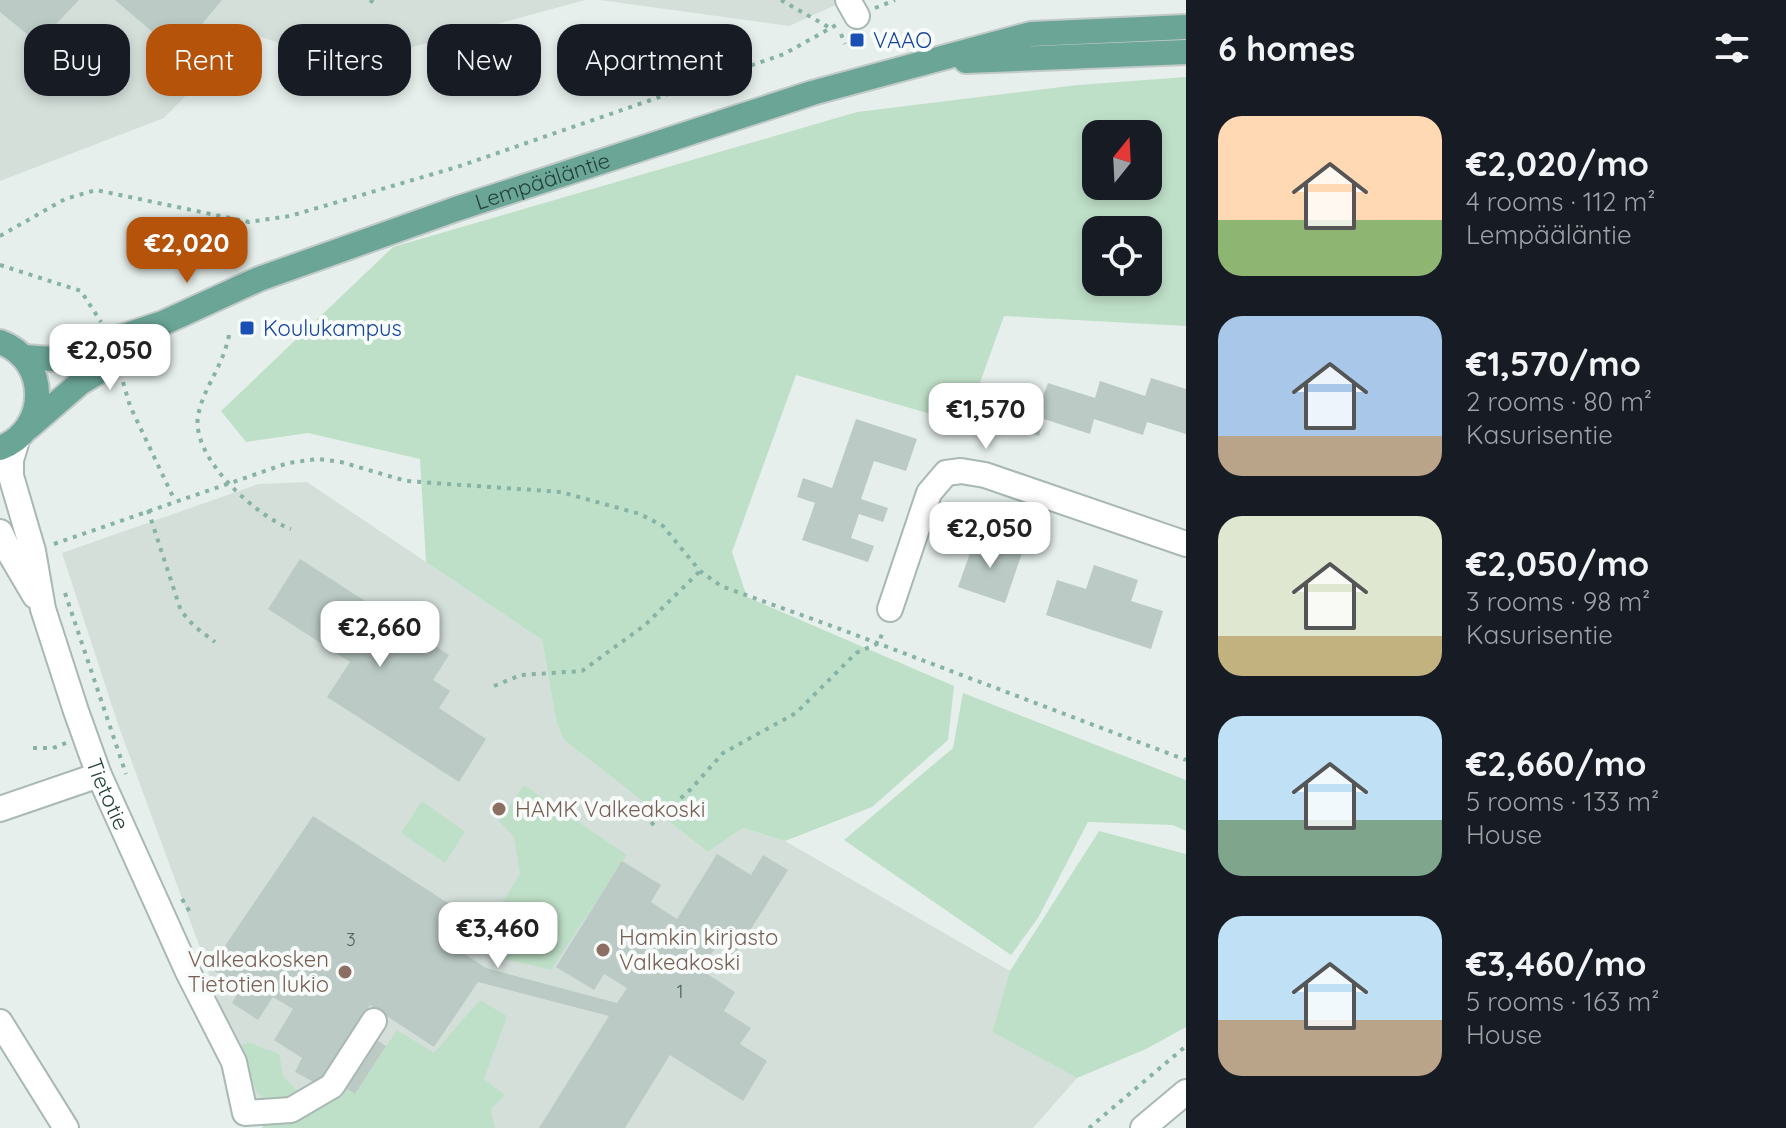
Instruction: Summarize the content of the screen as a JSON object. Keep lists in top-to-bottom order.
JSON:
{
  "streets": {
    "main road": ["Lempääläntie"],
    "street": ["Tietotie"]
  },
  "crossings": [
    ["Lempääläntie", "Tietotie"]
  ],
  "places": {
    "transit": ["VAAO", "Koulukampus"],
    "other": ["HAMK Valkeakoski", "Hamkin kirjasto Valkeakoski", "Valkeakosken Tietotien lukio"]
  },
  "house_numbers": ["3", "1"],
  "north": "top",
  "page": {
    "heading": "6 homes",
    "chip": [
      "Buy",
      "Rent",
      "Filters",
      "New",
      "Apartment"
    ],
    "list": [
      {
        "name": "€2,020/mo",
        "note": "4 rooms · 112 m² · Lempääläntie"
      },
      {
        "name": "€1,570/mo",
        "note": "2 rooms · 80 m² · Kasurisentie"
      },
      {
        "name": "€2,050/mo",
        "note": "3 rooms · 98 m² · Kasurisentie"
      },
      {
        "name": "€2,660/mo",
        "note": "5 rooms · 133 m² · House"
      },
      {
        "name": "€3,460/mo",
        "note": "5 rooms · 163 m² · House"
      }
    ],
    "price": [
      "€2,020",
      "€2,050",
      "€1,570",
      "€2,050",
      "€2,660",
      "€3,460"
    ]
  }
}
